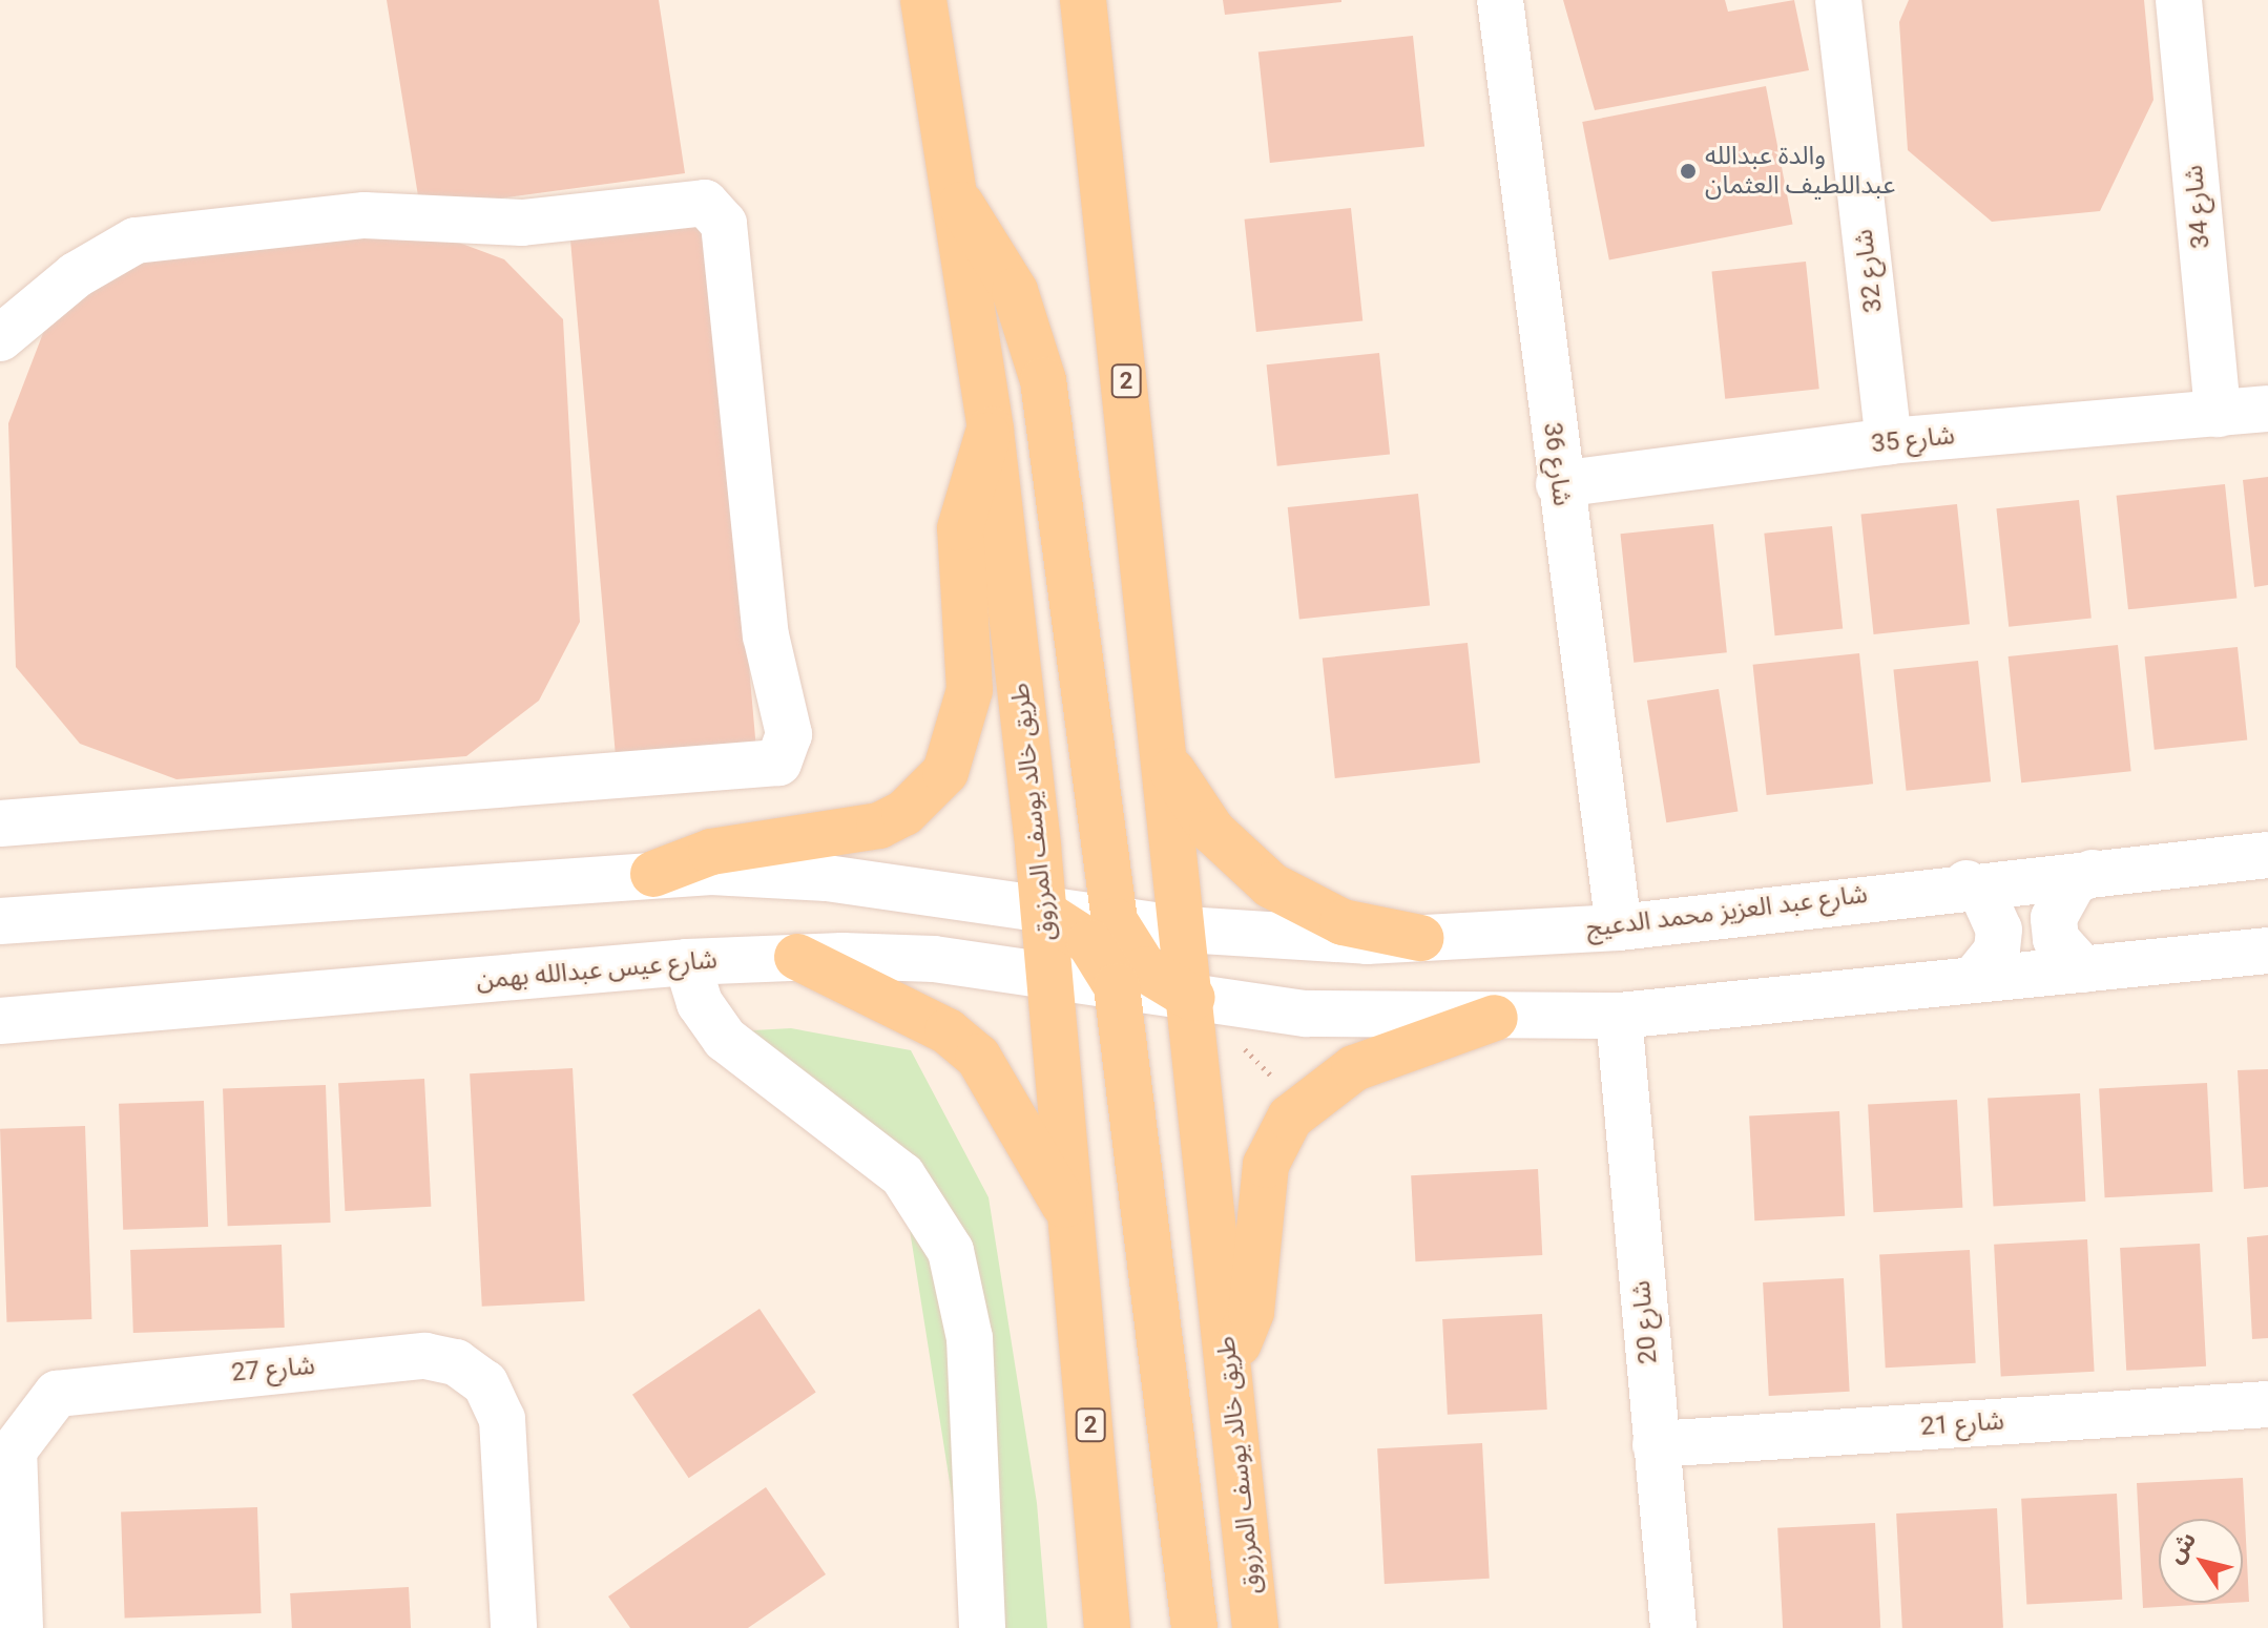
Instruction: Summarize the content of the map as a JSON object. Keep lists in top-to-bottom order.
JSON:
{
  "streets": {
    "main road": ["2", "طريق خالد يوسف المرزوق"],
    "street": [
      "شارع 34",
      "شارع 32",
      "شارع 35",
      "شارع 36",
      "شارع عبد العزيز محمد الدعيج",
      "شارع عيس عبدالله بهمن",
      "شارع 20",
      "شارع 27",
      "شارع 21"
    ]
  },
  "crossings": [
    ["شارع 34", "شارع 35"],
    ["شارع 32", "شارع 35"],
    ["شارع 35", "شارع 36"],
    ["شارع 36", "شارع عبد العزيز محمد الدعيج"],
    ["طريق خالد يوسف المرزوق", "شارع عبد العزيز محمد الدعيج"],
    ["طريق خالد يوسف المرزوق", "شارع عيس عبدالله بهمن"],
    ["شارع 20", "شارع 21"]
  ],
  "places": ["والدة عبدالله عبداللطيف العثمان"],
  "north": "top left"
}
